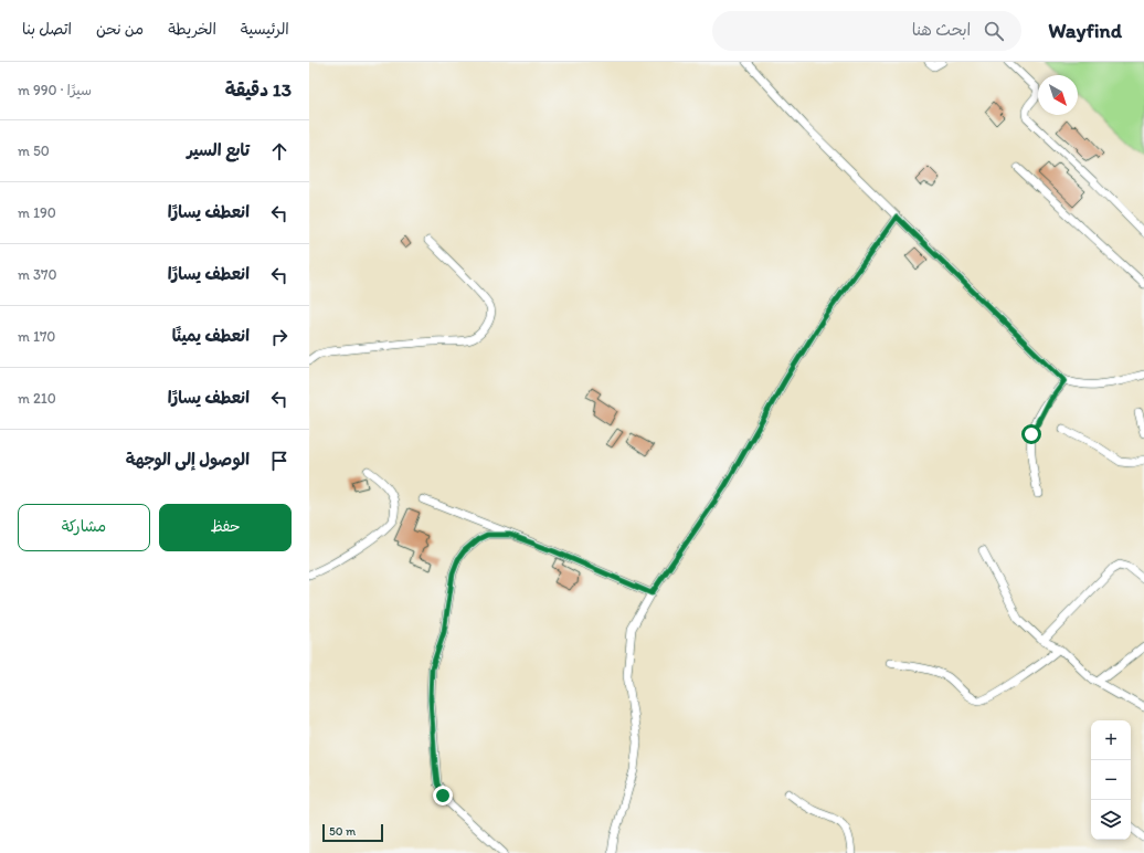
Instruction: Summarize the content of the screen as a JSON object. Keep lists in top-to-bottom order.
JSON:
{
  "scale_bar": "50 m",
  "north": "bottom right",
  "page": {
    "header": "Wayfind",
    "search": "ابحث هنا",
    "nav": [
      "الرئيسية",
      "الخريطة",
      "من نحن",
      "اتصل بنا"
    ],
    "heading": ["13 دقيقة", "سيرًا · 990 m"],
    "list": [
      ["تابع السير", "50 m"],
      ["انعطف يسارًا", "190 m"],
      ["انعطف يسارًا", "370 m"],
      ["انعطف يمينًا", "170 m"],
      ["انعطف يسارًا", "210 m"],
      "الوصول إلى الوجهة"
    ],
    "buttons": ["حفظ", "مشاركة"],
    "map_buttons": ["+", "−"],
    "scale": "50 m"
  }
}
